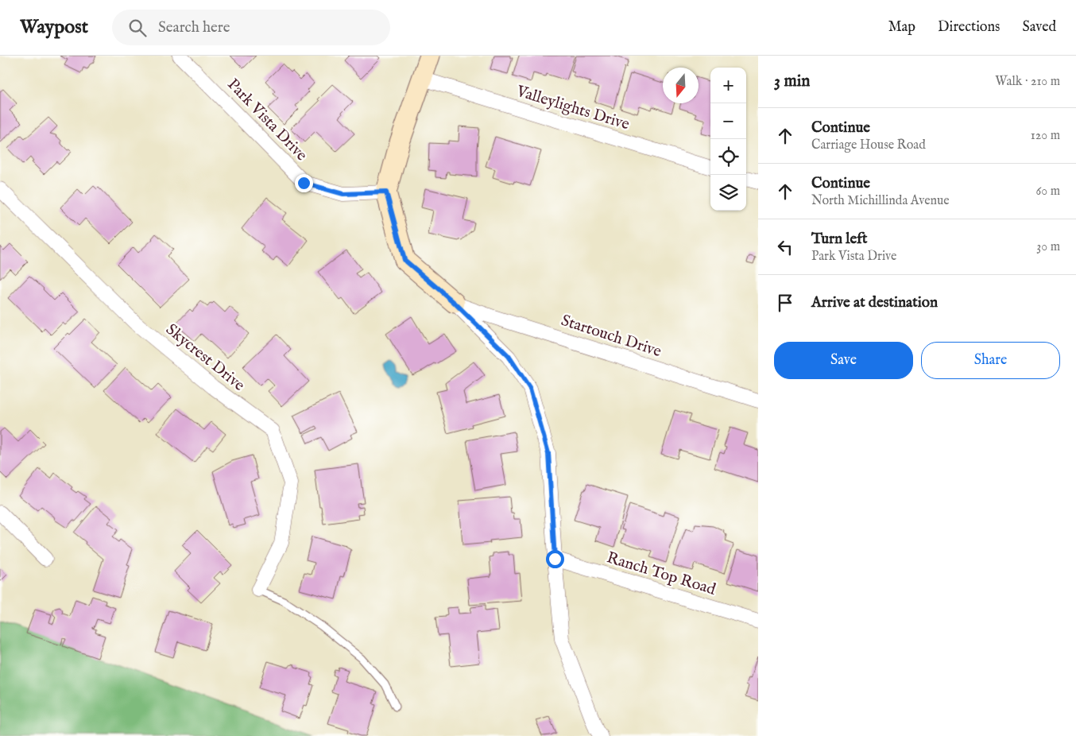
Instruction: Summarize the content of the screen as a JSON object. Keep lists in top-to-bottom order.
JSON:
{
  "streets": {
    "street": [
      "Valleylights Drive",
      "Park Vista Drive",
      "Startouch Drive",
      "Skycrest Drive",
      "Ranch Top Road"
    ]
  },
  "north": "bottom",
  "page": {
    "header": "Waypost",
    "search": "Search here",
    "nav": ["Map", "Directions", "Saved"],
    "heading": ["3 min", "Walk · 210 m"],
    "map_buttons": ["+", "−"],
    "list": [
      ["Continue", "Carriage House Road", "120 m"],
      ["Continue", "North Michillinda Avenue", "60 m"],
      ["Turn left", "Park Vista Drive", "30 m"],
      "Arrive at destination"
    ],
    "buttons": ["Save", "Share"]
  }
}
